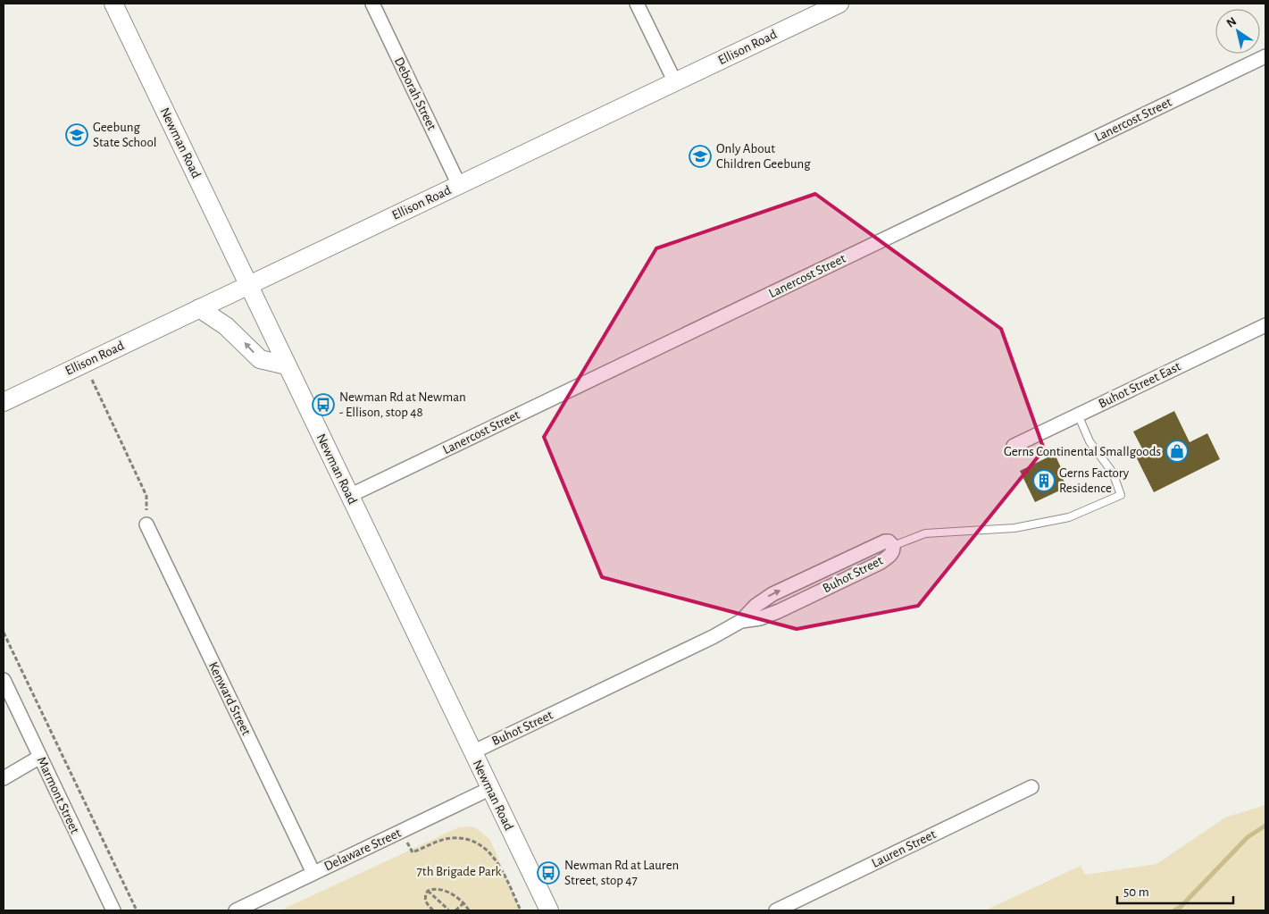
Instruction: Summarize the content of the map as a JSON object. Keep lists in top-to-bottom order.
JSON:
{
  "streets": {
    "main road": ["Ellison Road", "Newman Road"],
    "street": [
      "Deborah Street",
      "Lanercost Street",
      "Buhot Street East",
      "Buhot Street",
      "Kenward Street",
      "Marmont Street",
      "Lauren Street",
      "Delaware Street"
    ]
  },
  "crossings": [
    ["Ellison Road", "Deborah Street"],
    ["Ellison Road", "Newman Road"],
    ["Lanercost Street", "Newman Road"],
    ["Newman Road", "Buhot Street"],
    ["Newman Road", "Delaware Street"],
    ["Kenward Street", "Delaware Street"]
  ],
  "parks": ["7th Brigade Park"],
  "places": {
    "school or university": ["Geebung State School", "Only About Children Geebung"],
    "bus stop": ["Newman Rd at Newman - Ellison, stop 48", "Newman Rd at Lauren Street, stop 47"],
    "shop": ["Gerns Continental Smallgoods"],
    "building": ["Gerns Factory Residence"]
  },
  "scale_bar": "50 m",
  "north": "top left"
}
